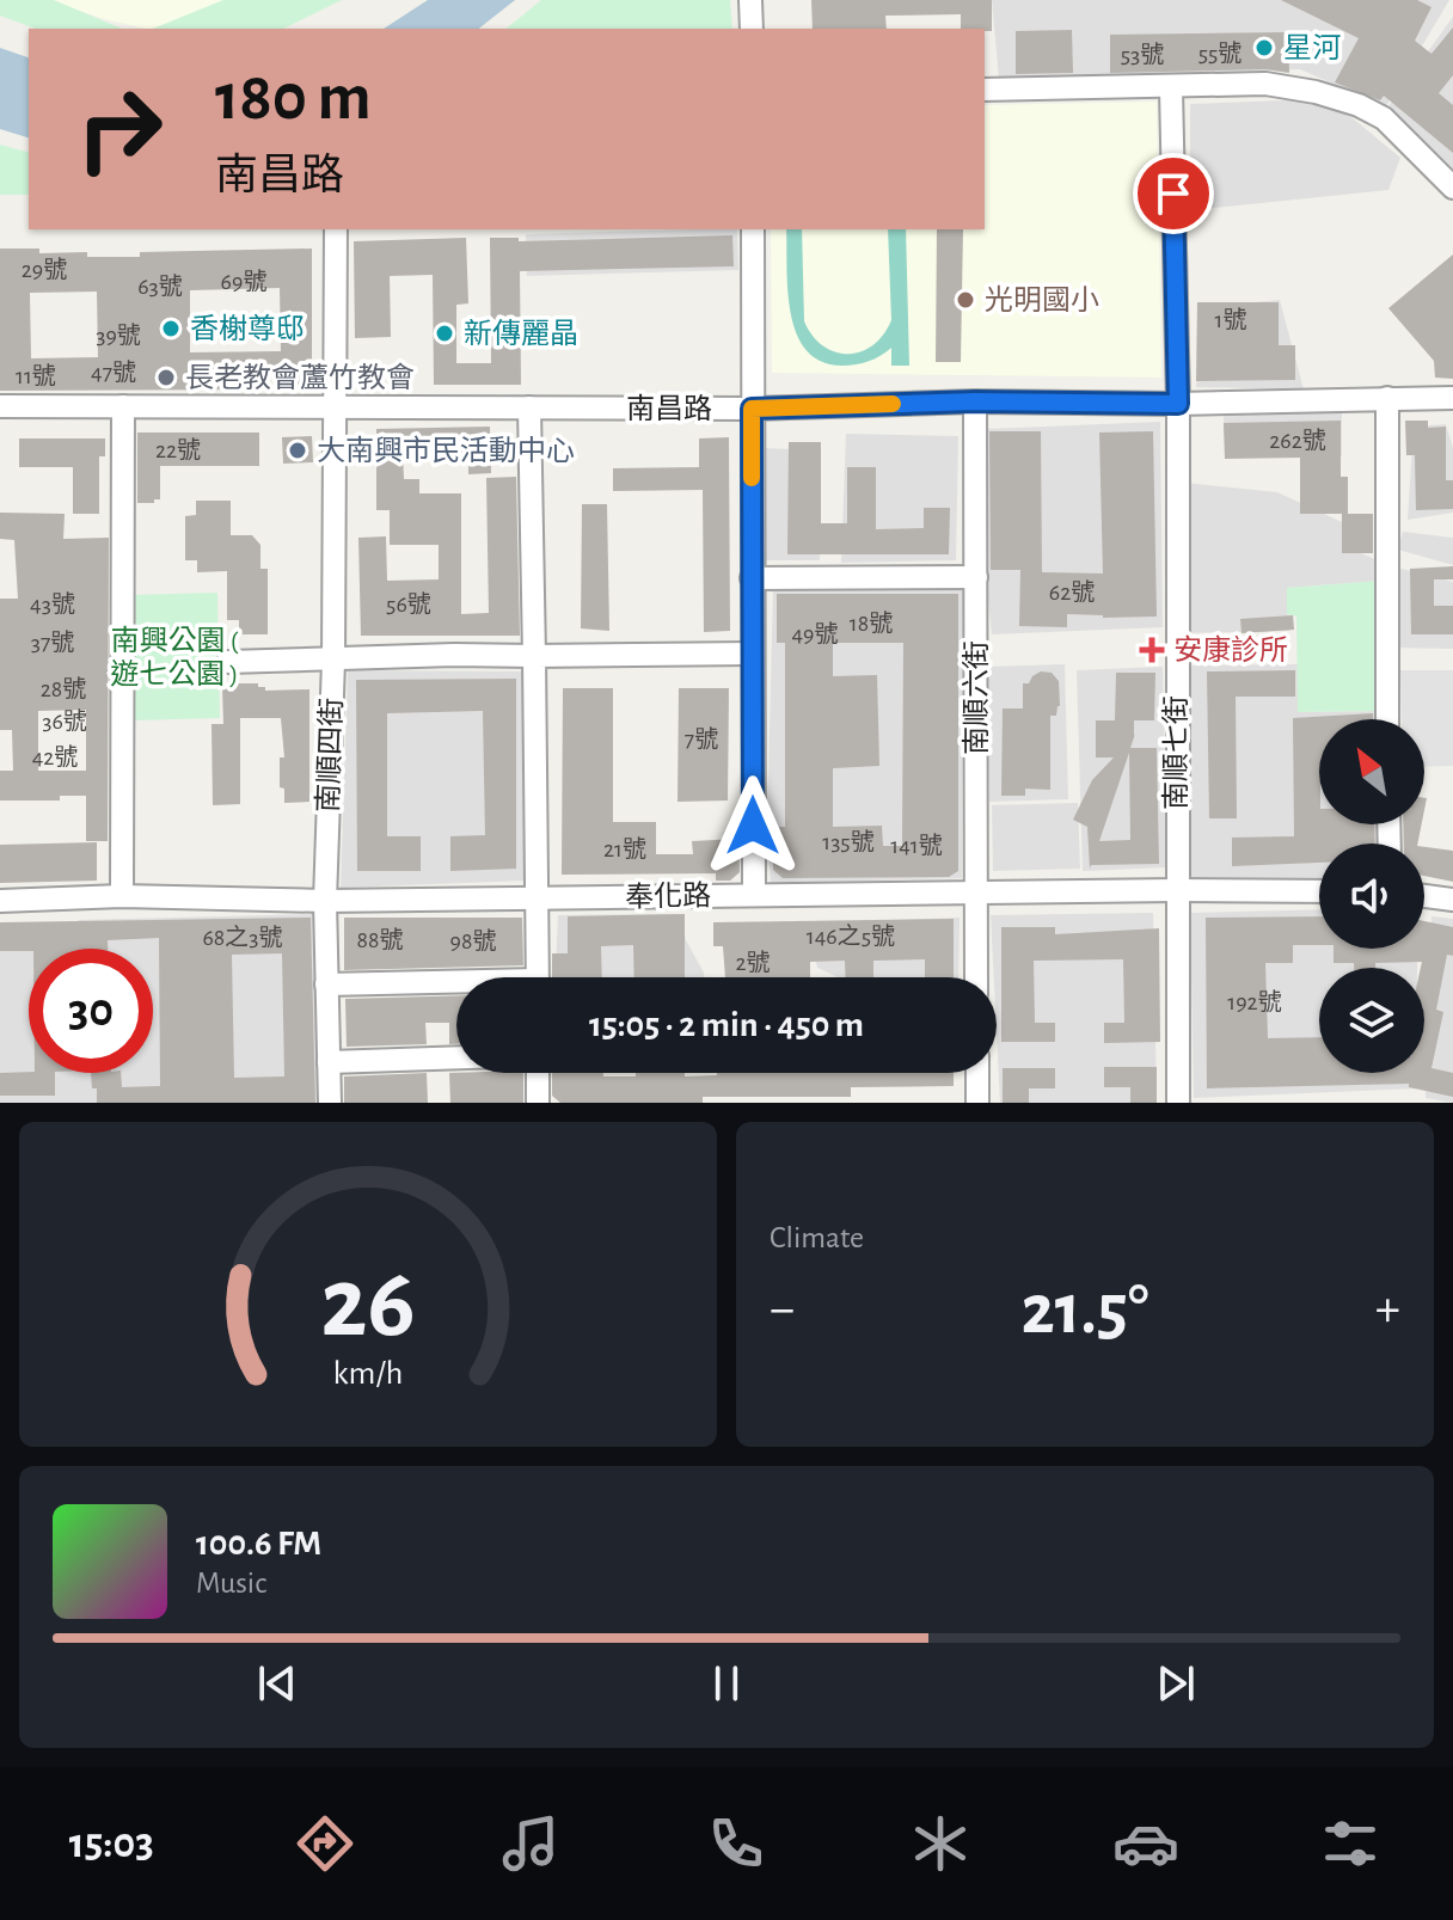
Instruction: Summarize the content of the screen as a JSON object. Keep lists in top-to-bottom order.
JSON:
{
  "streets": {
    "street": [
      "南昌路",
      "南順六街",
      "南順七街",
      "南順四街",
      "奉化路"
    ]
  },
  "crossings": [
    ["南昌路", "南順六街"],
    ["南昌路", "南順七街"],
    ["南昌路", "南順四街"],
    ["南順六街", "奉化路"],
    ["南順七街", "奉化路"],
    ["南順四街", "奉化路"]
  ],
  "parks": ["南興公園 ( 遊七公園 )"],
  "places": {
    "other": [
      "星河",
      "光明國小",
      "香榭尊邸",
      "新傳麗晶",
      "長老教會蘆竹教會",
      "大南興市民活動中心"
    ],
    "health": ["安康診所"]
  },
  "house_numbers": [
    "55號",
    "53號",
    "29號",
    "69號",
    "63號",
    "1號",
    "39號",
    "47號",
    "11號",
    "262號",
    "22號",
    "62號",
    "43號",
    "56號",
    "18號",
    "49號",
    "37號",
    "28號",
    "36號",
    "7號",
    "42號",
    "135號",
    "141號",
    "21號",
    "146之5號",
    "68之3號",
    "88號",
    "98號",
    "2號",
    "192號"
  ],
  "north": "top left",
  "page": {
    "turn": ["180 m", "南昌路"],
    "limit": "30",
    "trip": "15:05 · 2 min · 450 m",
    "tile": "Climate",
    "heat": ["−", "21.5°", "+"],
    "song": ["100.6 FM", "Music"],
    "tabs": "15:03",
    "gauge": ["26", "km/h"]
  }
}
